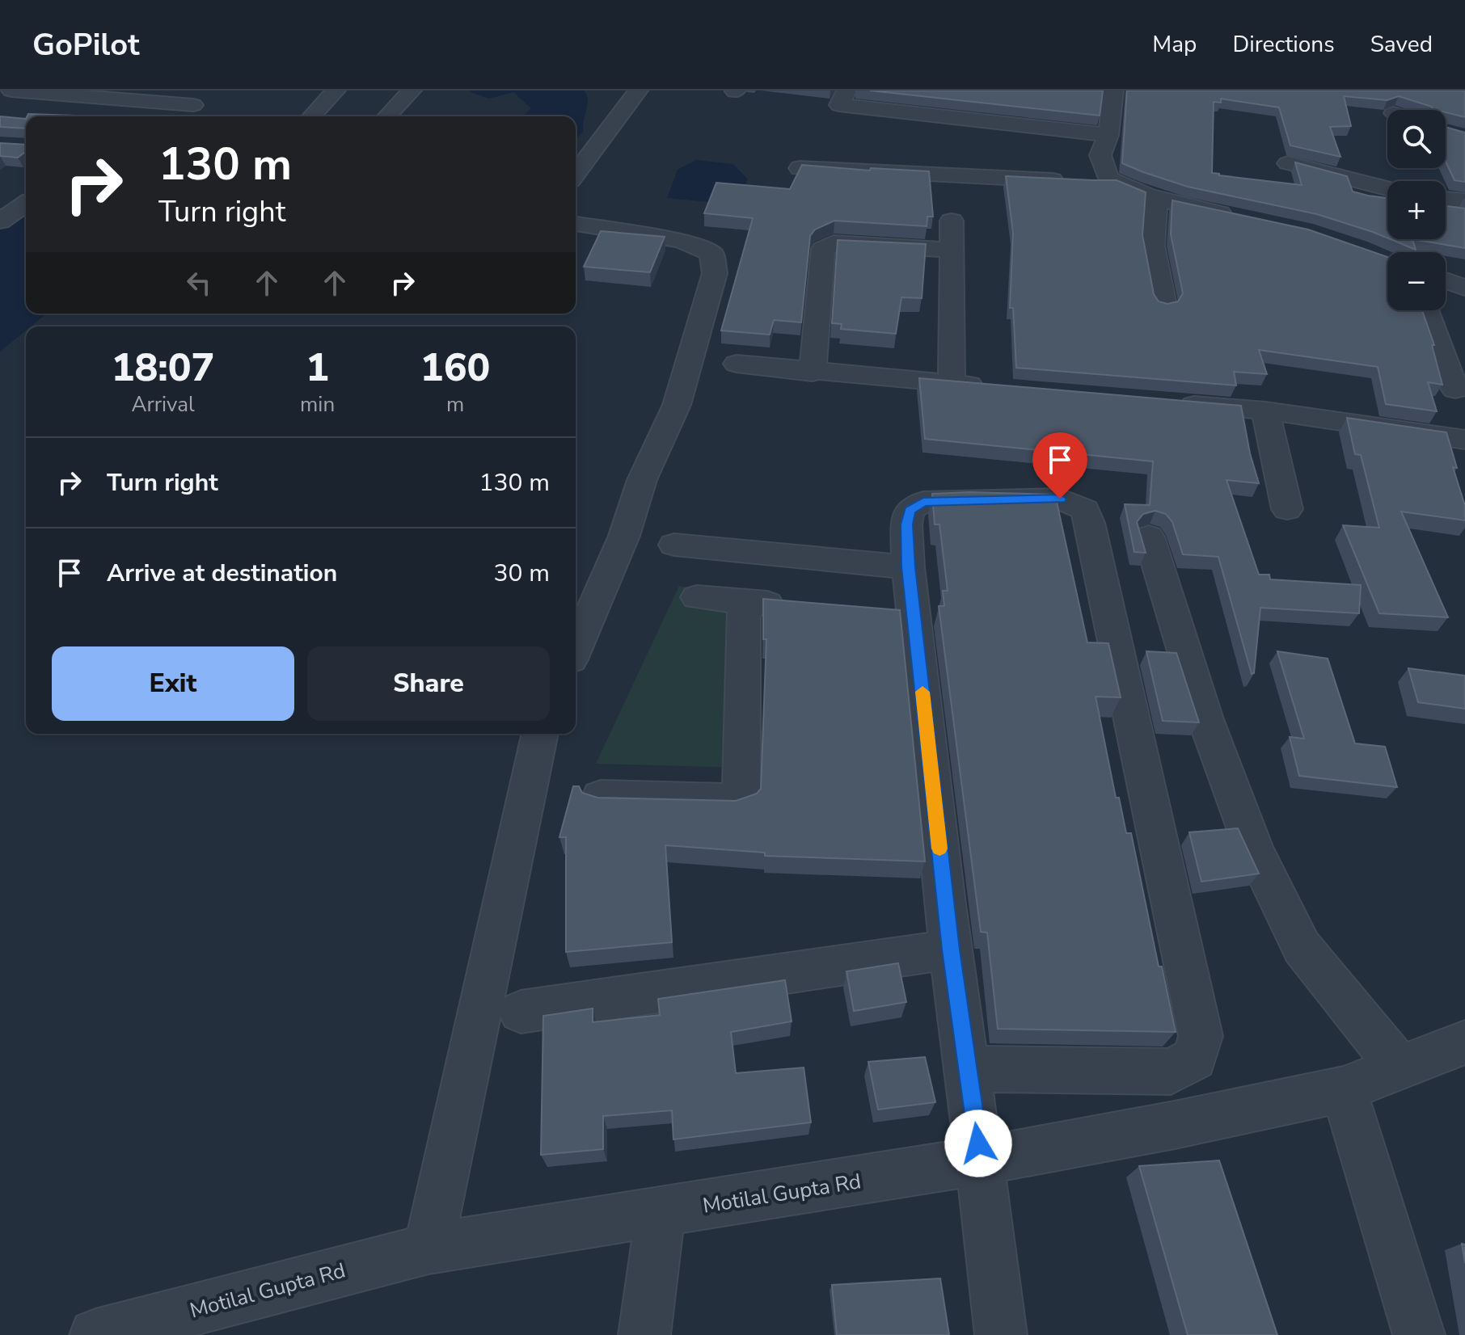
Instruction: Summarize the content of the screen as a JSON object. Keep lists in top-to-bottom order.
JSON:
{
  "streets": {
    "street": ["Motilal Gupta Rd"]
  },
  "page": {
    "header": "GoPilot",
    "nav": ["Map", "Directions", "Saved"],
    "map_buttons": ["+", "−"],
    "turn": ["130 m", "Turn right"],
    "eta": [
      "18:07",
      "Arrival",
      "1",
      "min",
      "160",
      "m"
    ],
    "list": [
      {
        "name": "Turn right",
        "value": "130 m"
      },
      {
        "name": "Arrive at destination",
        "value": "30 m"
      }
    ],
    "buttons": ["Exit", "Share"]
  }
}
